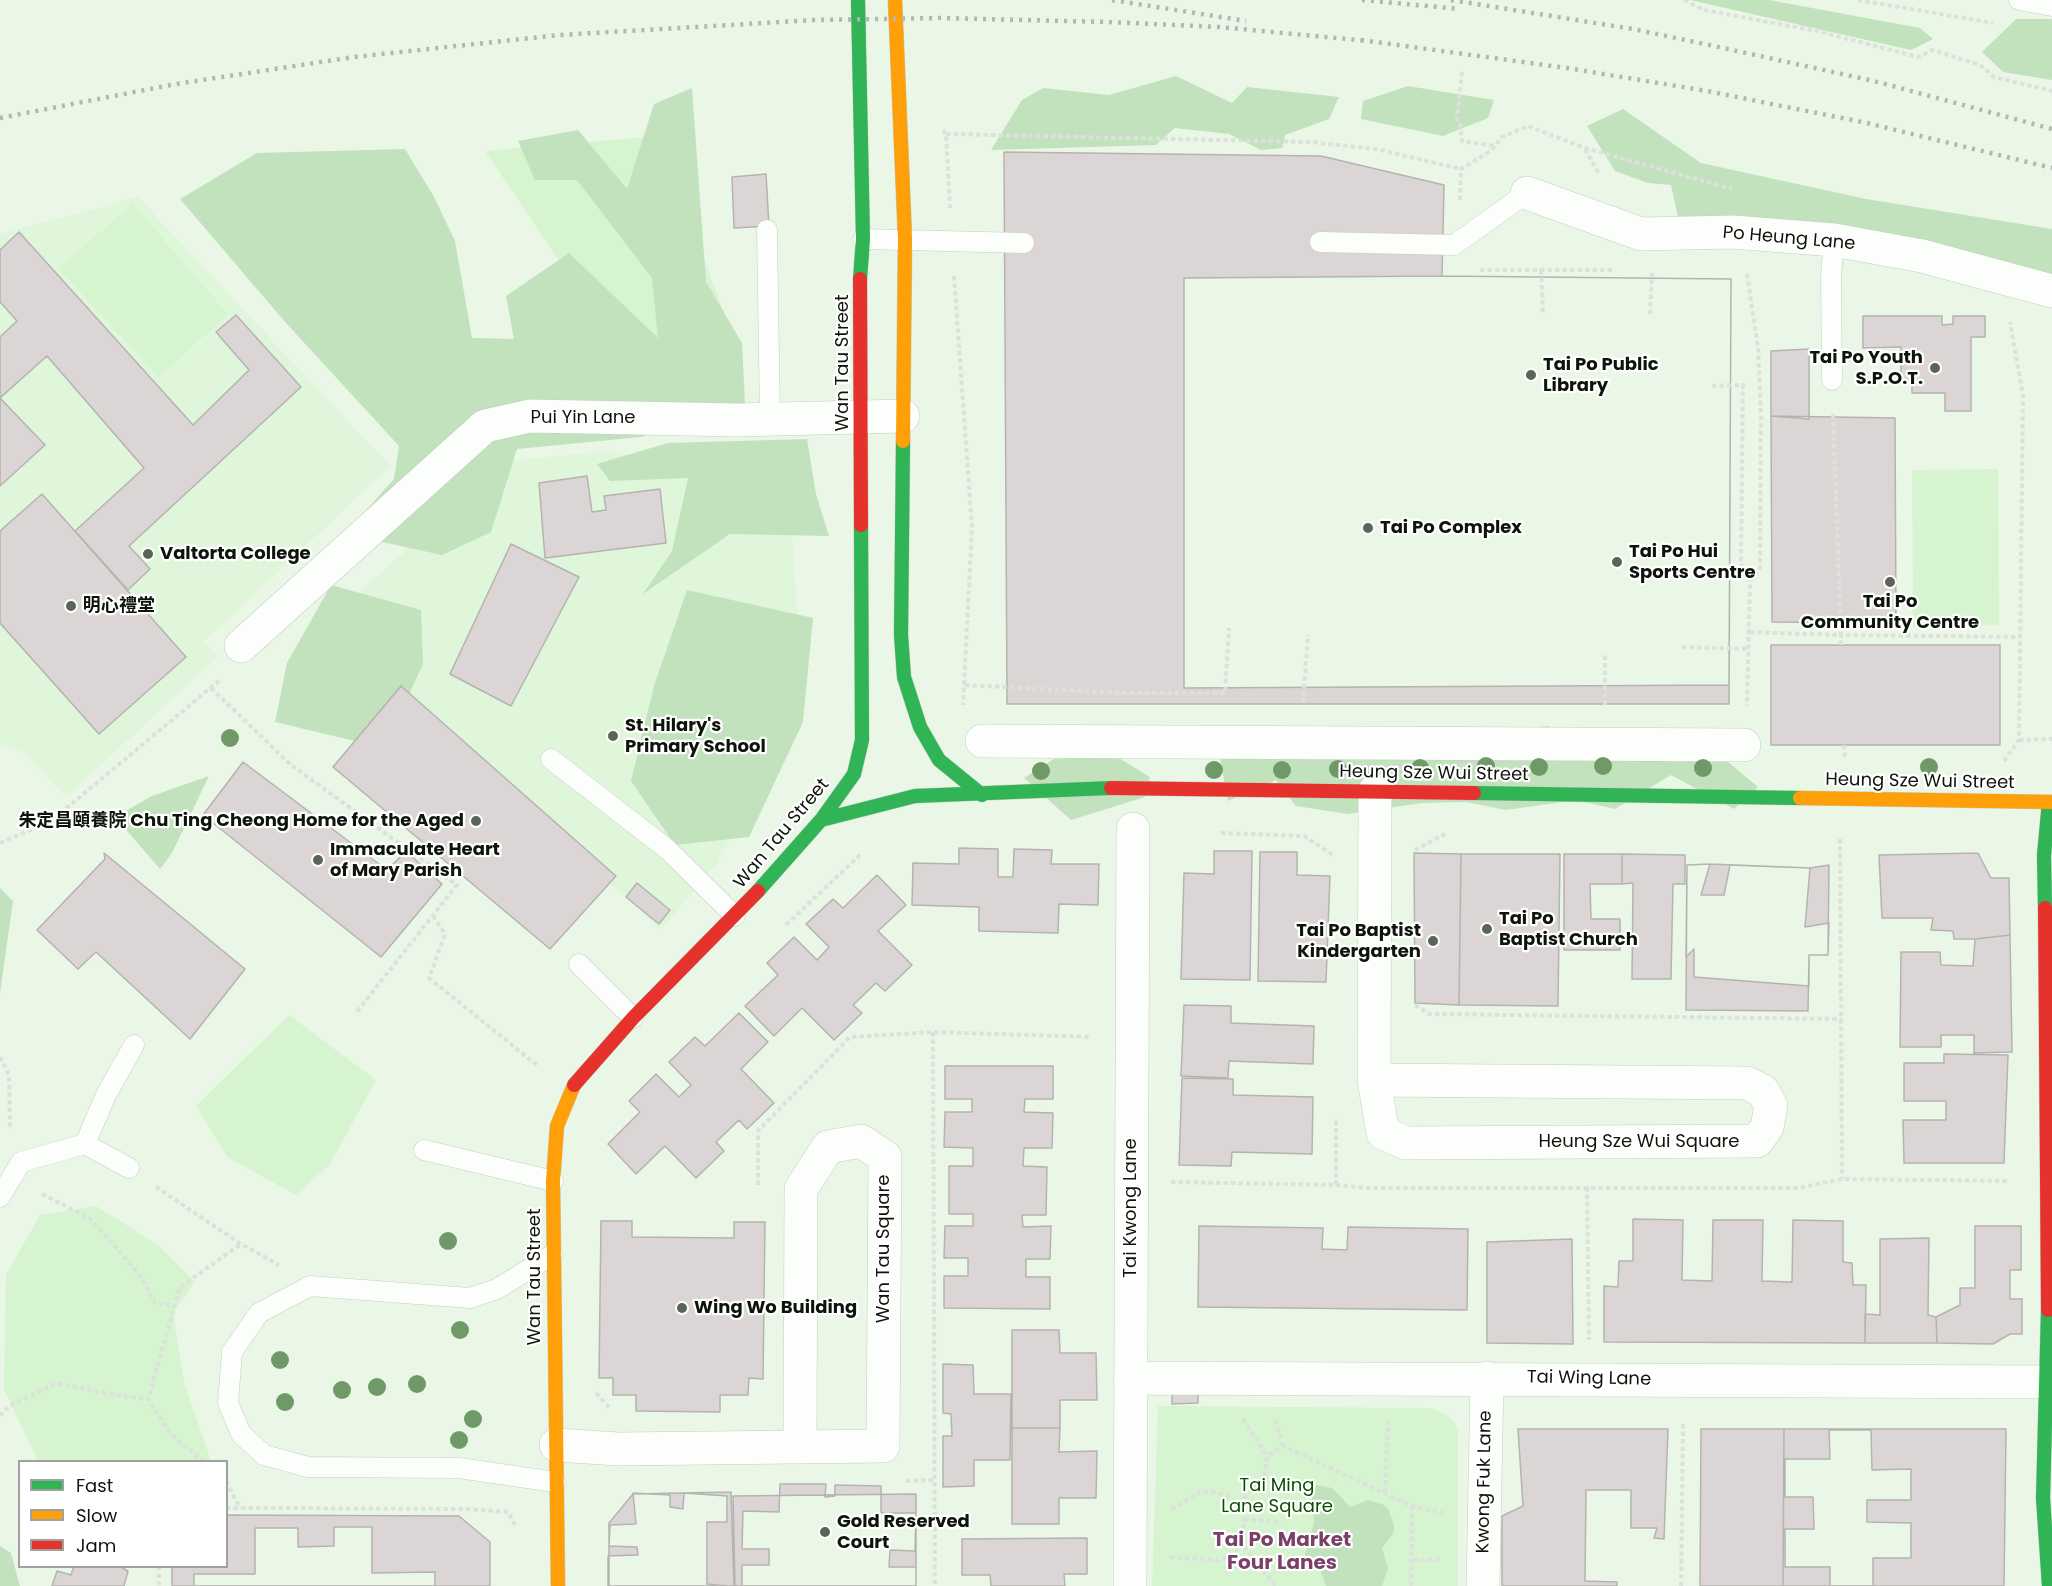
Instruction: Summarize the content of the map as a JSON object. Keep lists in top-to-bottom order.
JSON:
{
  "streets": {
    "main road": ["Wan Tau Street", "Heung Sze Wui Street"],
    "street": [
      "Po Heung Lane",
      "Pui Yin Lane",
      "Heung Sze Wui Square",
      "Tai Kwong Lane",
      "Wan Tau Square",
      "Tai Wing Lane",
      "Kwong Fuk Lane"
    ]
  },
  "crossings": [
    ["Wan Tau Street", "Pui Yin Lane"],
    ["Wan Tau Street", "Heung Sze Wui Street"],
    ["Wan Tau Street", "Wan Tau Square"],
    ["Heung Sze Wui Street", "Heung Sze Wui Square"],
    ["Tai Kwong Lane", "Tai Wing Lane"],
    ["Tai Wing Lane", "Kwong Fuk Lane"]
  ],
  "districts": ["Tai Po Market Four Lanes"],
  "parks": ["Tai Ming Lane Square"],
  "places": [
    "Tai Po Youth S.P.O.T.",
    "Tai Po Public Library",
    "Tai Po Complex",
    "Valtorta College",
    "Tai Po Hui Sports Centre",
    "Tai Po Community Centre",
    "明心禮堂",
    "St. Hilary's Primary School",
    "朱定昌頤養院 Chu Ting Cheong Home for the Aged",
    "Immaculate Heart of Mary Parish",
    "Tai Po Baptist Church",
    "Tai Po Baptist Kindergarten",
    "Wing Wo Building",
    "Gold Reserved Court"
  ],
  "legend": ["Fast", "Slow", "Jam"]
}
